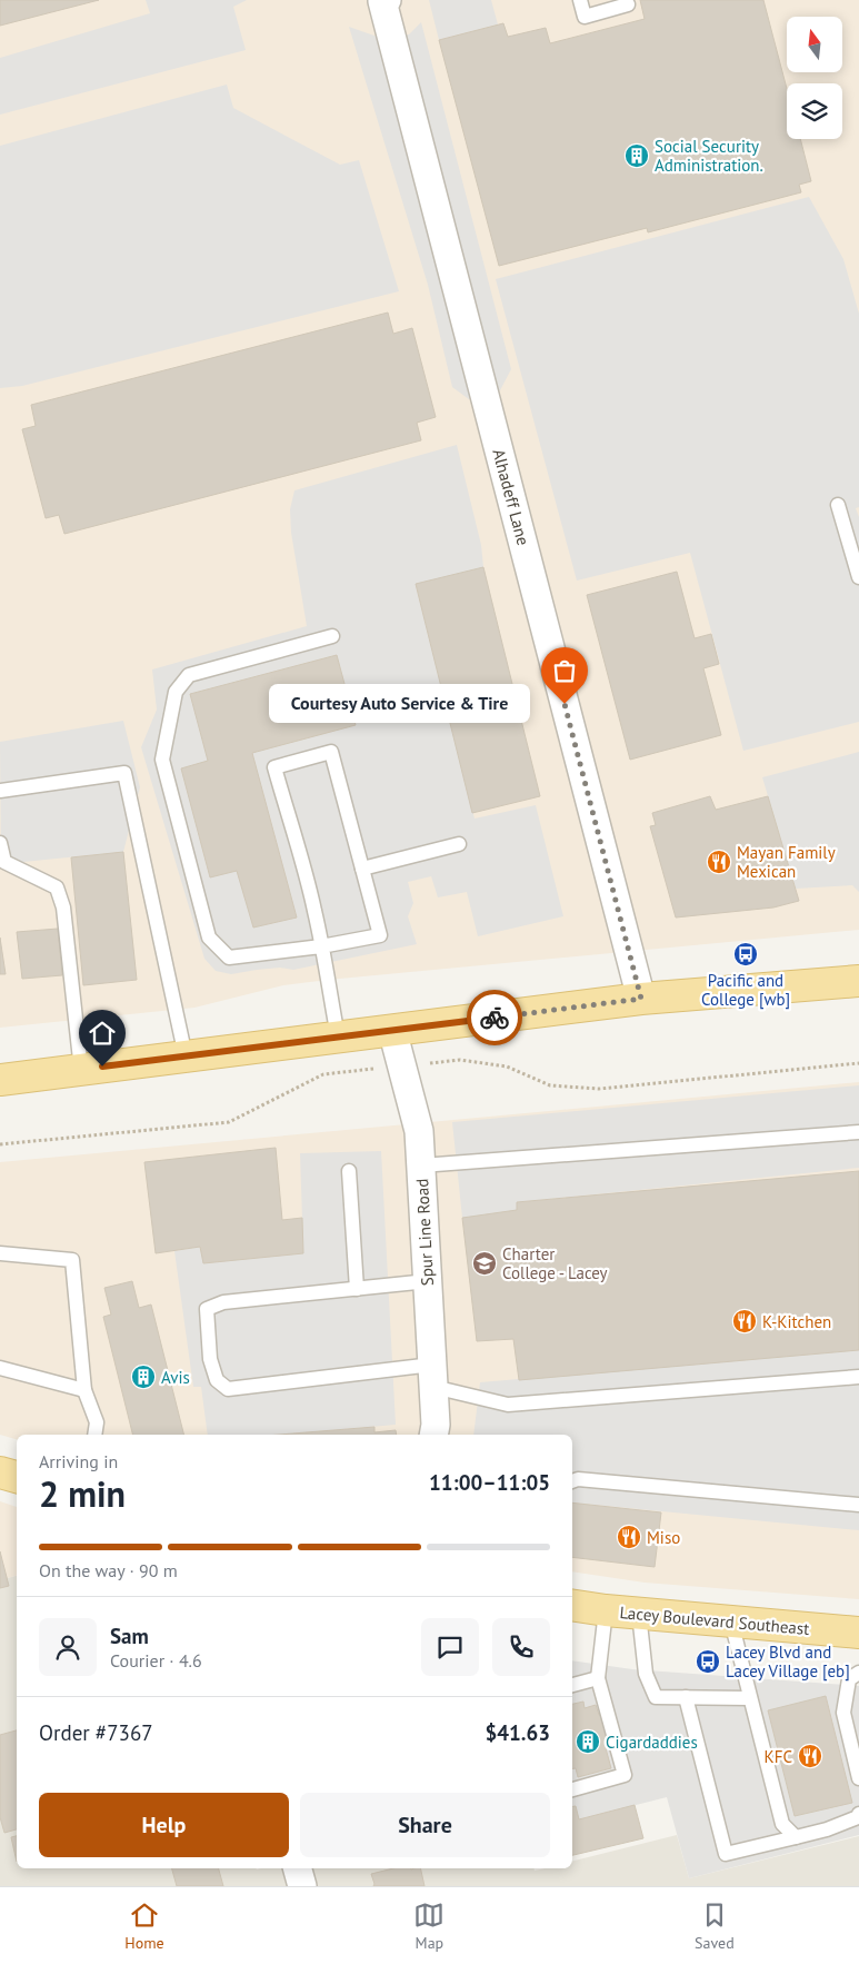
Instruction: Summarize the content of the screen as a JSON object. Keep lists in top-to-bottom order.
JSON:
{
  "streets": {
    "main road": ["Lacey Boulevard Southeast"],
    "street": ["Alhadeff Lane", "Spur Line Road"]
  },
  "places": {
    "building": ["Social Security Administration.", "Avis", "Cigardaddies"],
    "other": ["Courtesy Auto Service & Tire"],
    "restaurant": [
      "Mayan Family Mexican",
      "K-Kitchen",
      "Miso",
      "KFC"
    ],
    "bus stop": ["Pacific and College [wb]", "Lacey Blvd and Lacey Village [eb]"],
    "school or university": ["Charter College - Lacey"]
  },
  "north": "top",
  "page": {
    "bubble": "Courtesy Auto Service & Tire",
    "heading": ["2 min", "Arriving in", "11:00–11:05"],
    "panel": [
      "Sam",
      "Courier · 4.6",
      "Order #7367",
      "$41.63"
    ],
    "bar": "On the way · 90 m",
    "buttons": ["Help", "Share"],
    "tabs": ["Home", "Map", "Saved"]
  }
}
